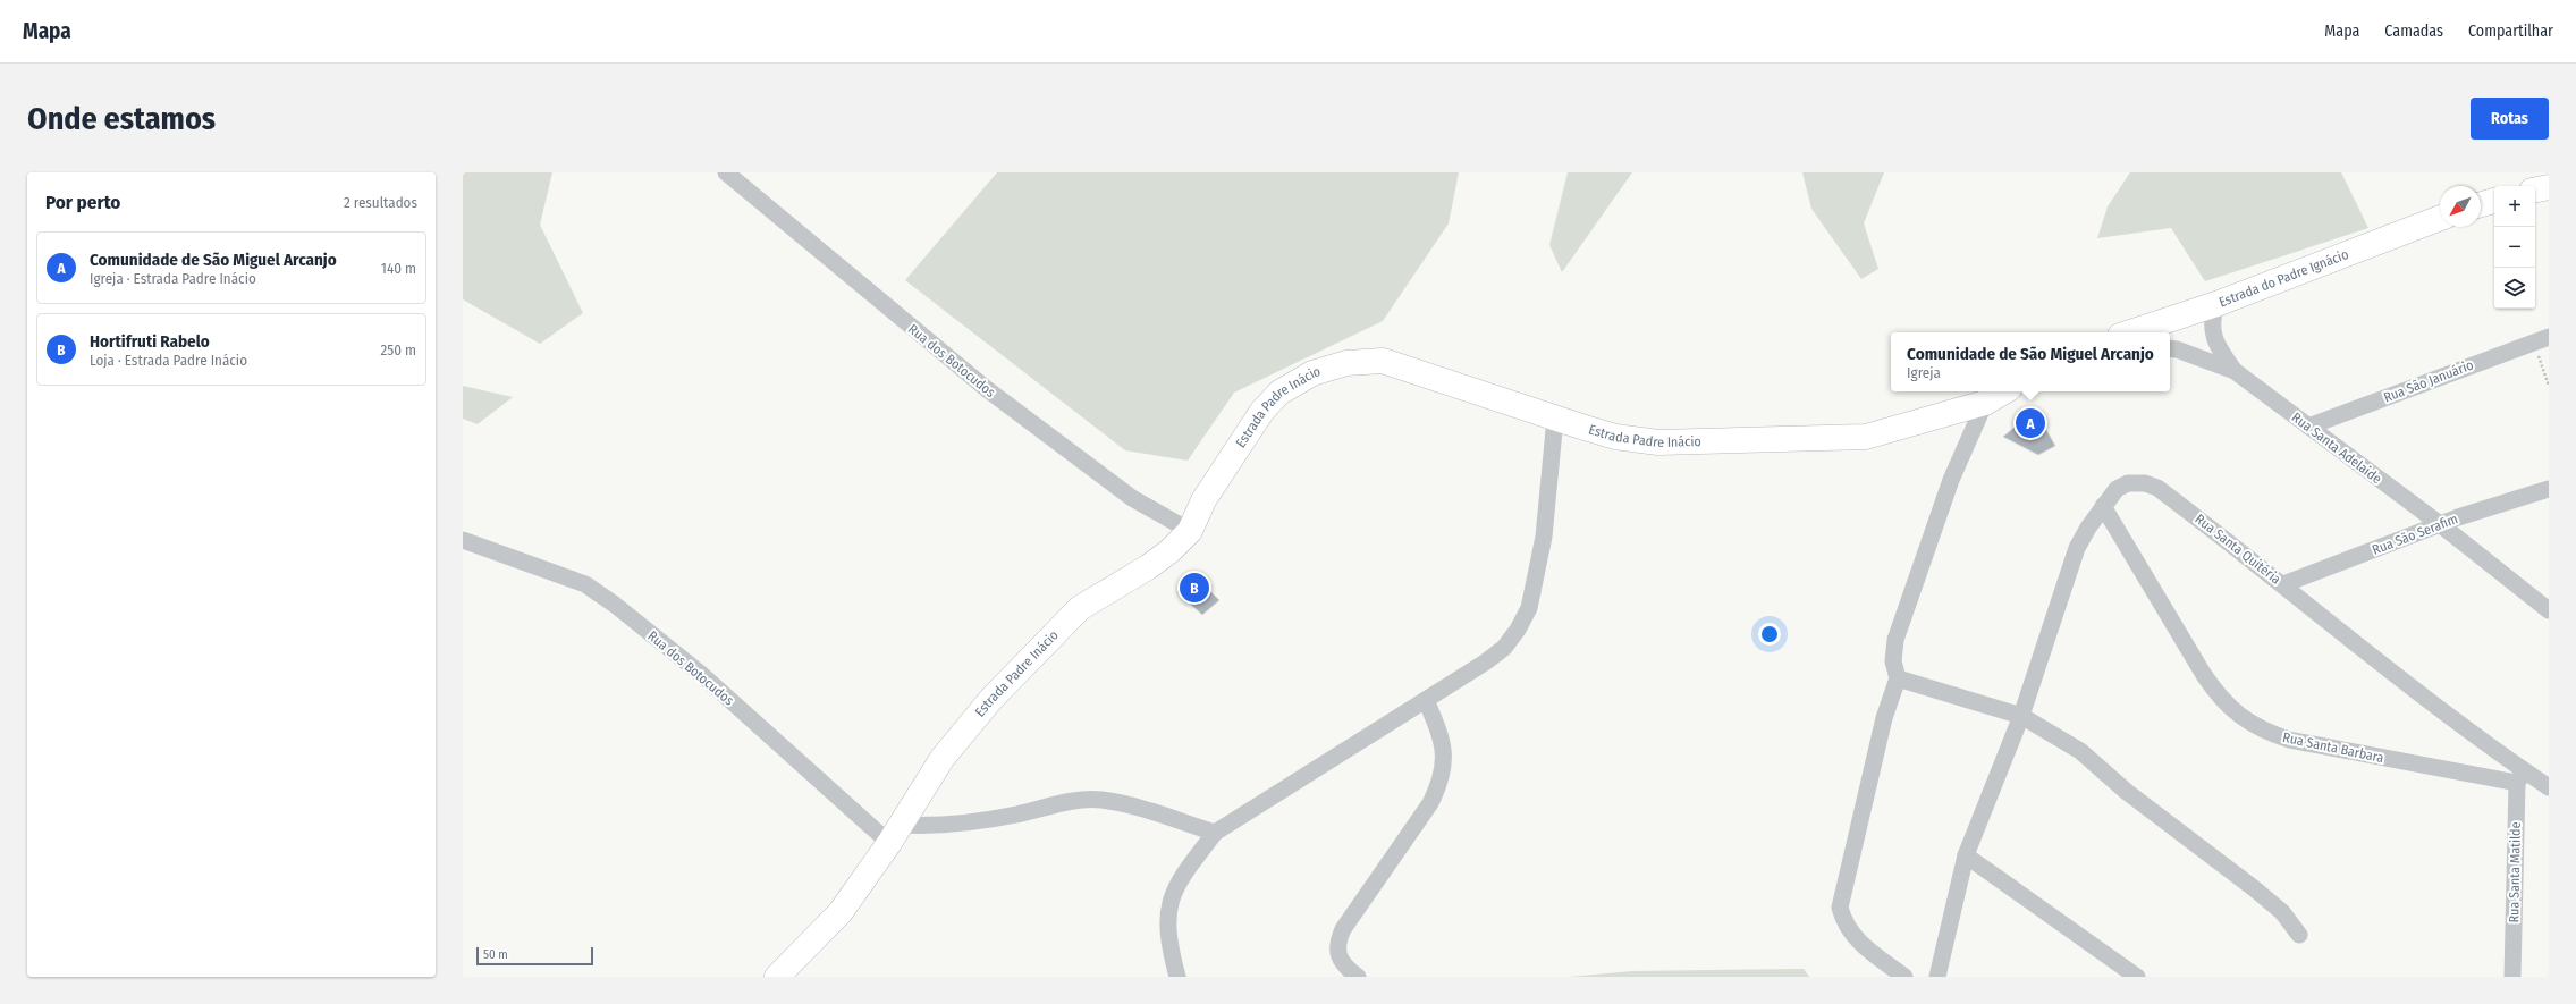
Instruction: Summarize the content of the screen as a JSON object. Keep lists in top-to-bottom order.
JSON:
{
  "streets": {
    "street": [
      "Estrada do Padre Ignácio",
      "Rua dos Botocudos",
      "Rua São Januário",
      "Estrada Padre Inácio",
      "Rua Santa Adelaide",
      "Rua São Serafim",
      "Rua Santa Quitéria",
      "Rua Santa Barbara",
      "Rua Santa Matilde"
    ]
  },
  "crossings": [
    ["Estrada do Padre Ignácio", "Rua Santa Adelaide"],
    ["Rua dos Botocudos", "Estrada Padre Inácio"],
    ["Rua São Januário", "Rua Santa Adelaide"],
    ["Rua Santa Adelaide", "Rua São Serafim"],
    ["Rua São Serafim", "Rua Santa Quitéria"],
    ["Rua Santa Quitéria", "Rua Santa Barbara"],
    ["Rua Santa Quitéria", "Rua Santa Matilde"],
    ["Rua Santa Barbara", "Rua Santa Matilde"]
  ],
  "scale_bar": "50 m",
  "north": "bottom left",
  "page": {
    "header": "Mapa",
    "nav": ["Mapa", "Camadas", "Compartilhar"],
    "buttons": "Rotas",
    "title": "Onde estamos",
    "heading": ["Por perto", "2 resultados"],
    "map_buttons": ["+", "−"],
    "list": [
      {
        "mark": "A",
        "name": "Comunidade de São Miguel Arcanjo",
        "note": "Igreja · Estrada Padre Inácio",
        "value": "140 m"
      },
      {
        "mark": "B",
        "name": "Hortifruti Rabelo",
        "note": "Loja · Estrada Padre Inácio",
        "value": "250 m"
      }
    ],
    "popup": ["Comunidade de São Miguel Arcanjo", "Igreja"],
    "pins": ["A", "B"],
    "scale": "50 m"
  }
}
